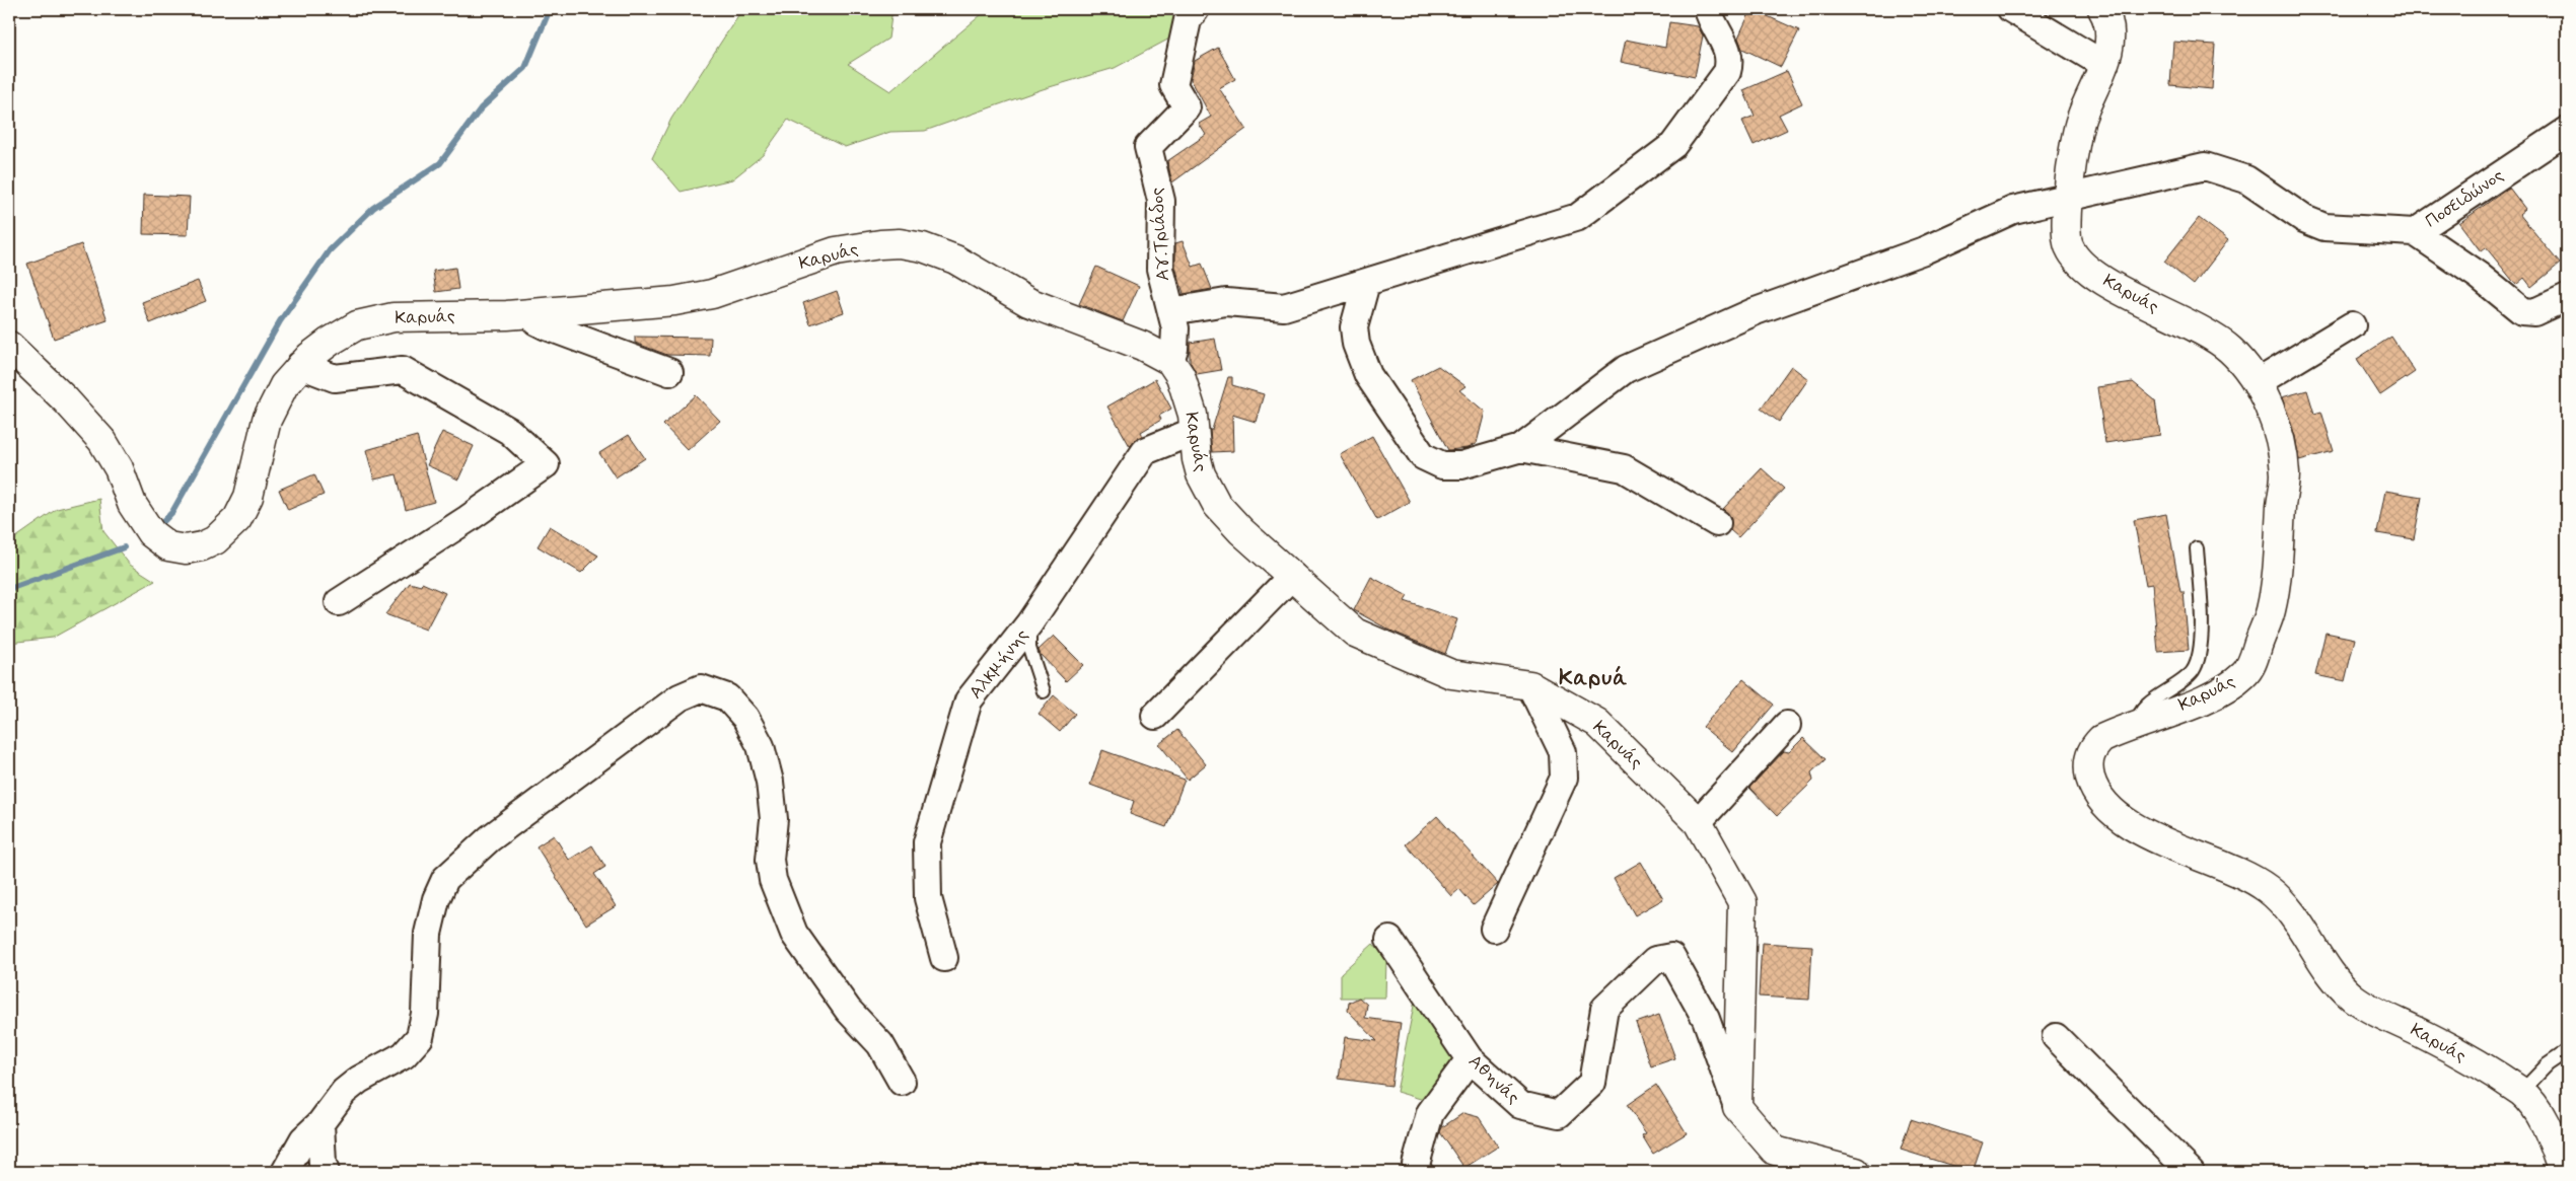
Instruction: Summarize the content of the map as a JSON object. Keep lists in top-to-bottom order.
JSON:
{
  "streets": {
    "street": [
      "Ποσειδώνος",
      "Αγ.Τριάδος",
      "Καρυάς",
      "Αλκμήνης",
      "Αθηνάς"
    ]
  },
  "crossings": [
    ["Ποσειδώνος", "Καρυάς"],
    ["Αγ.Τριάδος", "Καρυάς"],
    ["Καρυάς", "Αλκμήνης"],
    ["Καρυάς", "Αθηνάς"]
  ],
  "districts": ["Καρυά"]
}
